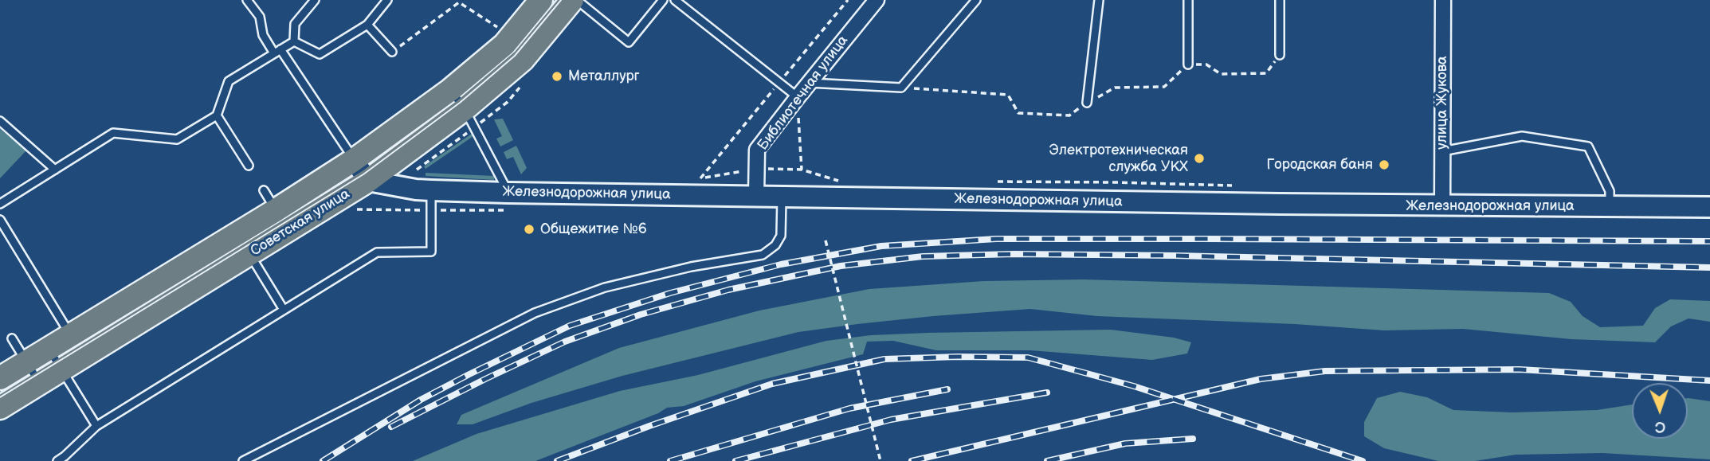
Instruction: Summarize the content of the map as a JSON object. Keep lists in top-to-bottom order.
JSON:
{
  "streets": {
    "main road": ["Железнодорожная улица", "Советская улица"],
    "street": ["Библиотечная улица", "улица Жукова"]
  },
  "crossings": [
    ["Библиотечная улица", "Железнодорожная улица"],
    ["улица Жукова", "Железнодорожная улица"],
    ["Железнодорожная улица", "Советская улица"]
  ],
  "places": [
    "Металлург",
    "Электротехническая служба УКХ",
    "Городская баня",
    "Общежитие №6"
  ],
  "north": "bottom"
}
